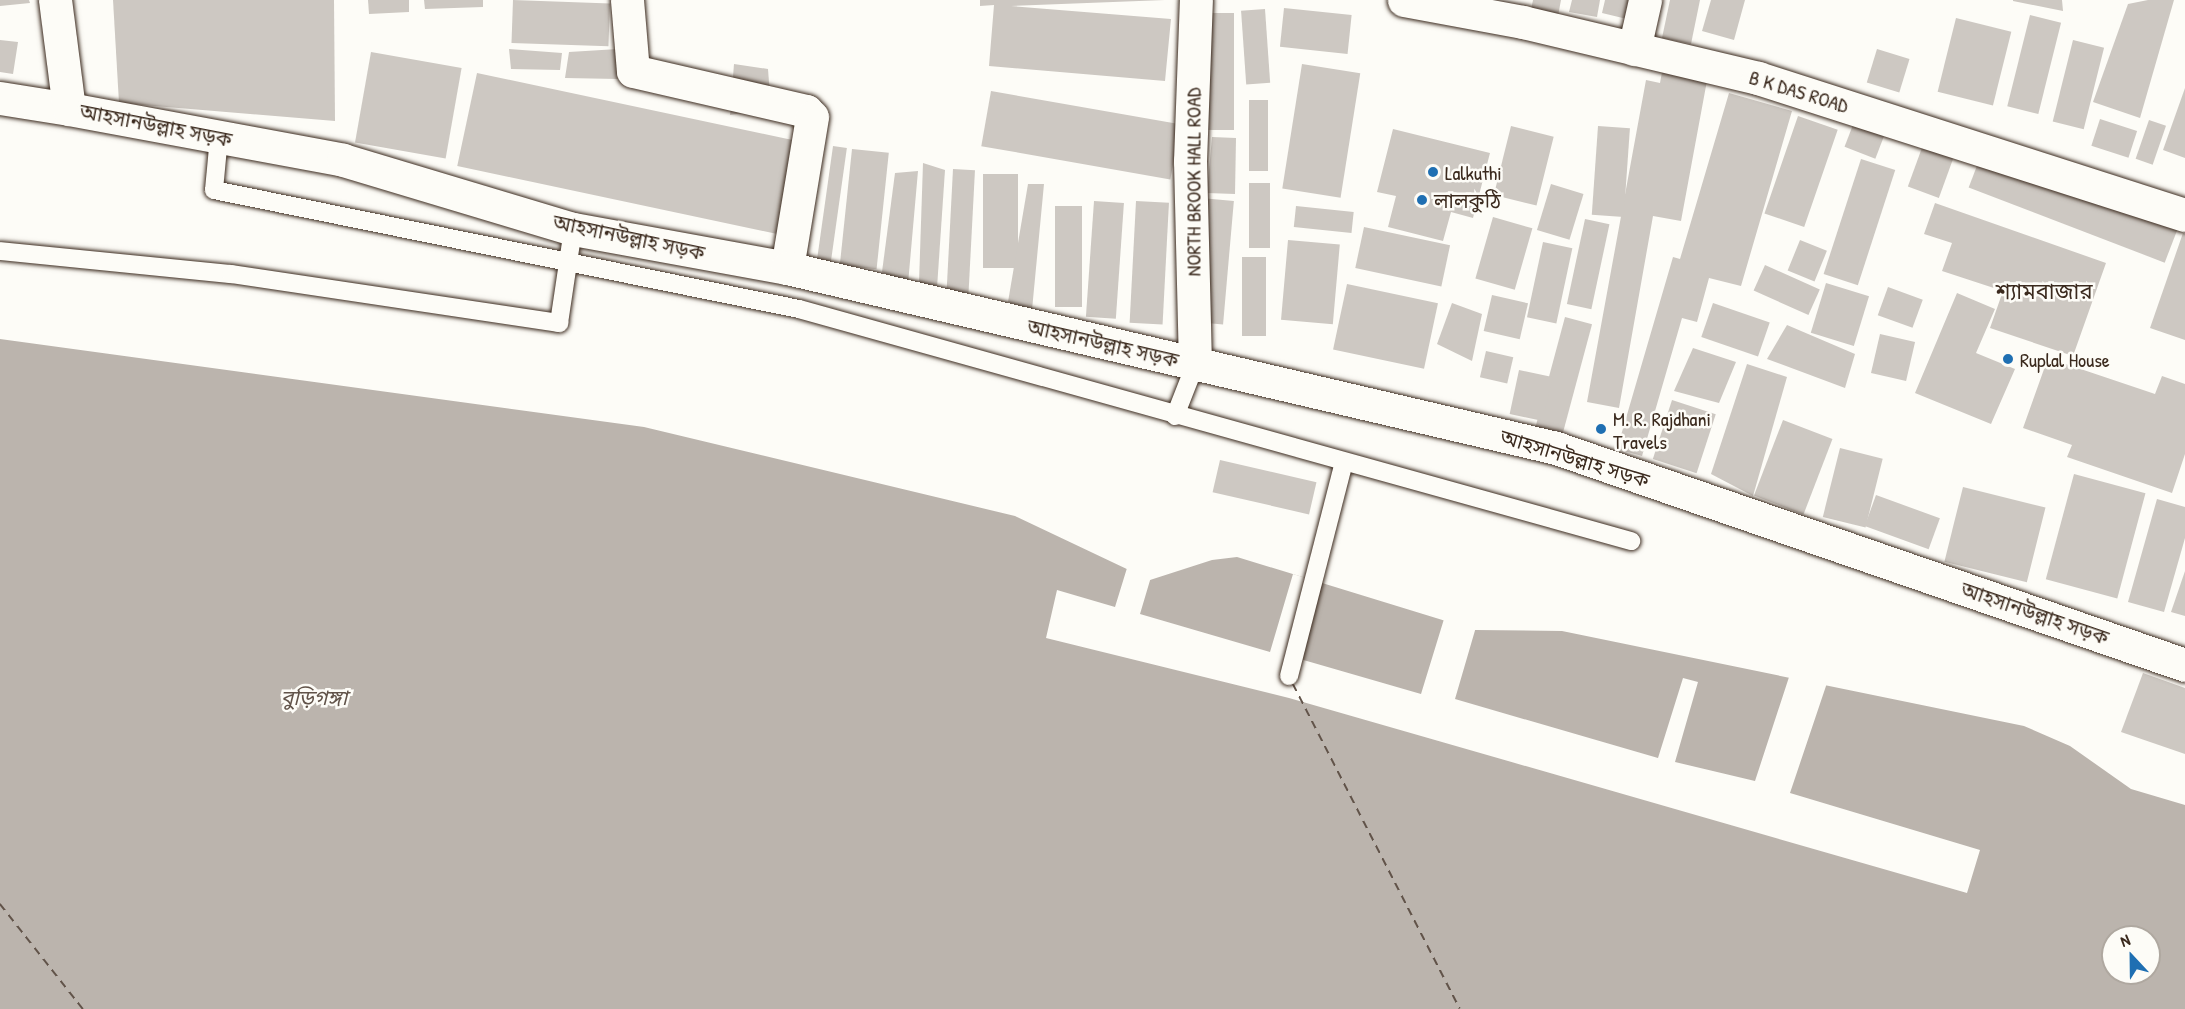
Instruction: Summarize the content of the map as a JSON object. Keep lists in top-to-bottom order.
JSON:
{
  "streets": {
    "street": ["B K DAS ROAD", "আহসানউল্লাহ সড়ক", "NORTH BROOK HALL ROAD"]
  },
  "crossings": [
    ["আহসানউল্লাহ সড়ক", "NORTH BROOK HALL ROAD"]
  ],
  "districts": ["শ্যামবাজার"],
  "water": ["বুড়িগঙ্গা"],
  "places": [
    "Lalkuthi",
    "লালকুঠি",
    "Ruplal House",
    "M. R. Rajdhani Travels"
  ],
  "north": "top"
}
